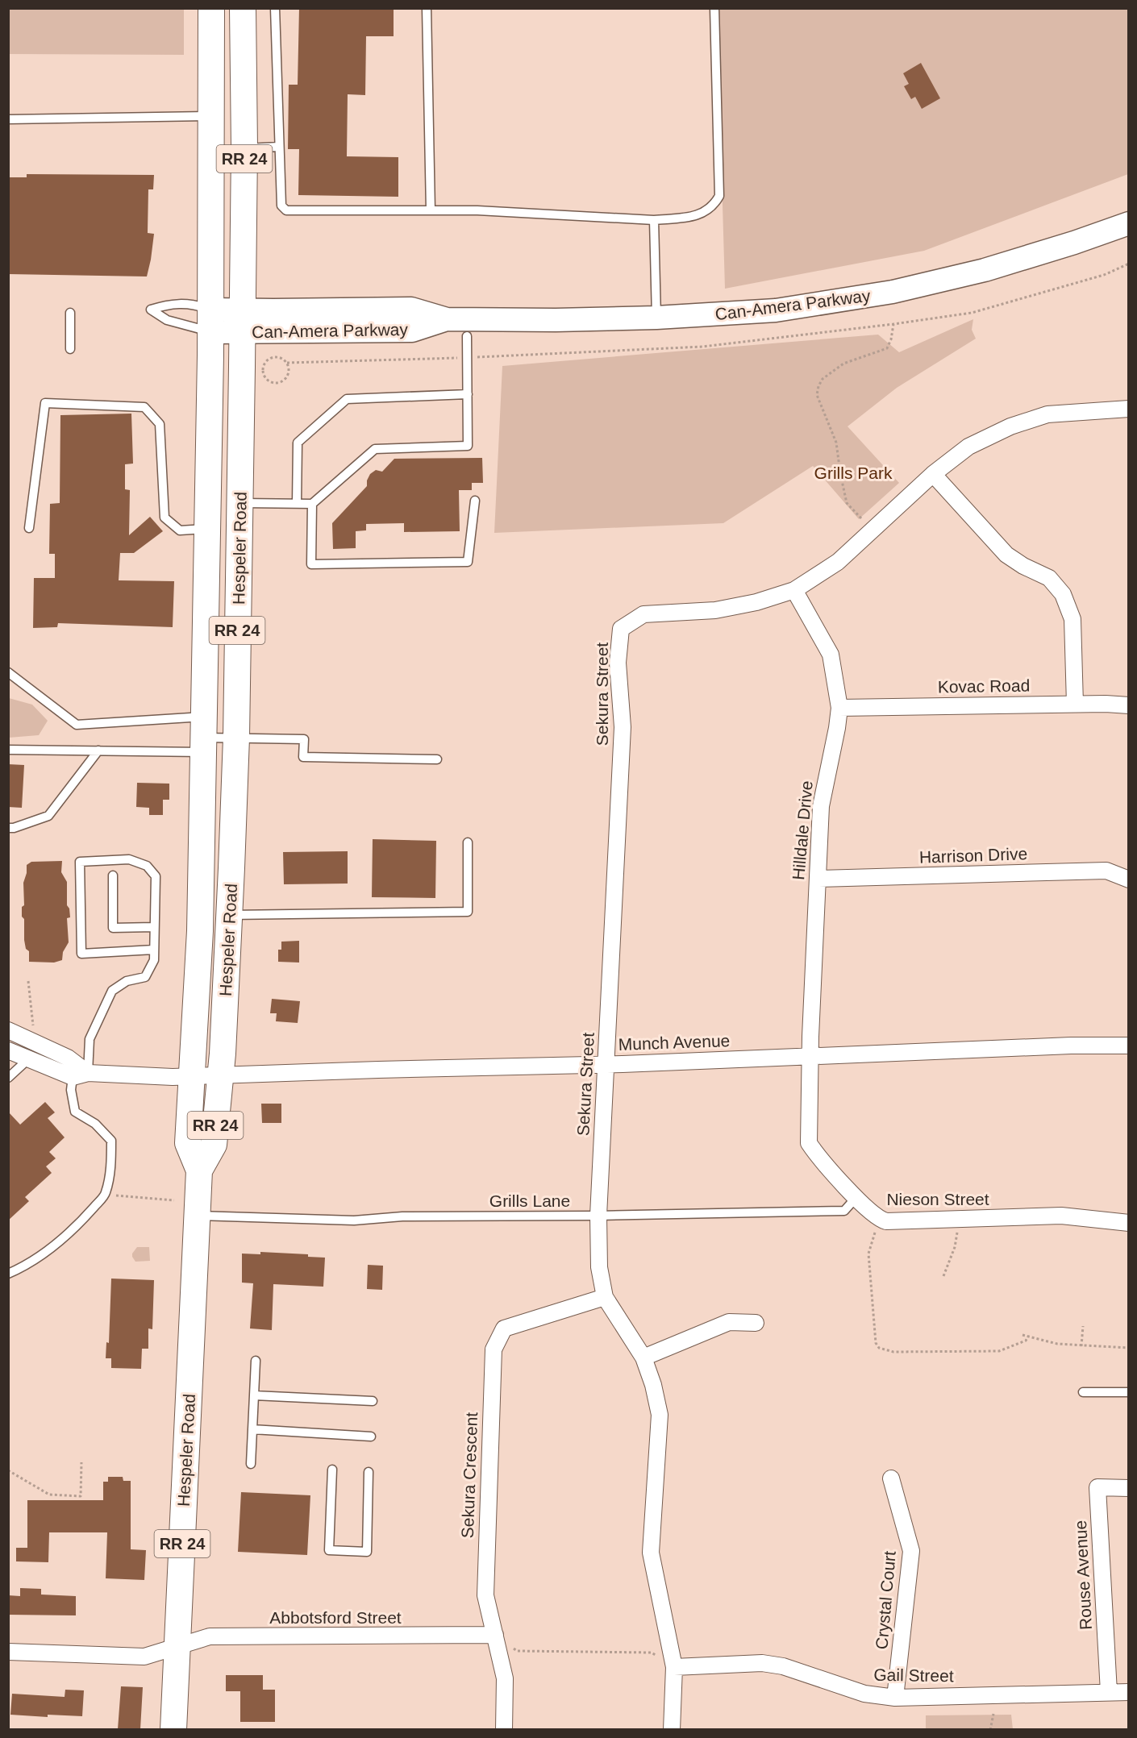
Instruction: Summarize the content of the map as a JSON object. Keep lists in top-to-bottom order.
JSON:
{
  "streets": {
    "main road": ["RR 24", "Can-Amera Parkway", "Hespeler Road"],
    "street": [
      "Kovac Road",
      "Sekura Street",
      "Hilldale Drive",
      "Harrison Drive",
      "Munch Avenue",
      "Nieson Street",
      "Sekura Crescent",
      "Rouse Avenue",
      "Crystal Court",
      "Abbotsford Street",
      "Gail Street"
    ],
    "lane": ["Grills Lane"]
  },
  "crossings": [
    ["Can-Amera Parkway", "Hespeler Road"],
    ["Hespeler Road", "Munch Avenue"],
    ["Hespeler Road", "Grills Lane"],
    ["Hespeler Road", "Abbotsford Street"],
    ["Kovac Road", "Hilldale Drive"],
    ["Sekura Street", "Hilldale Drive"],
    ["Sekura Street", "Munch Avenue"],
    ["Sekura Street", "Grills Lane"],
    ["Hilldale Drive", "Harrison Drive"],
    ["Hilldale Drive", "Munch Avenue"],
    ["Hilldale Drive", "Nieson Street"],
    ["Munch Avenue", "Nieson Street"],
    ["Nieson Street", "Grills Lane"],
    ["Sekura Crescent", "Abbotsford Street"],
    ["Rouse Avenue", "Gail Street"],
    ["Crystal Court", "Gail Street"]
  ],
  "parks": ["Grills Park"]
}
